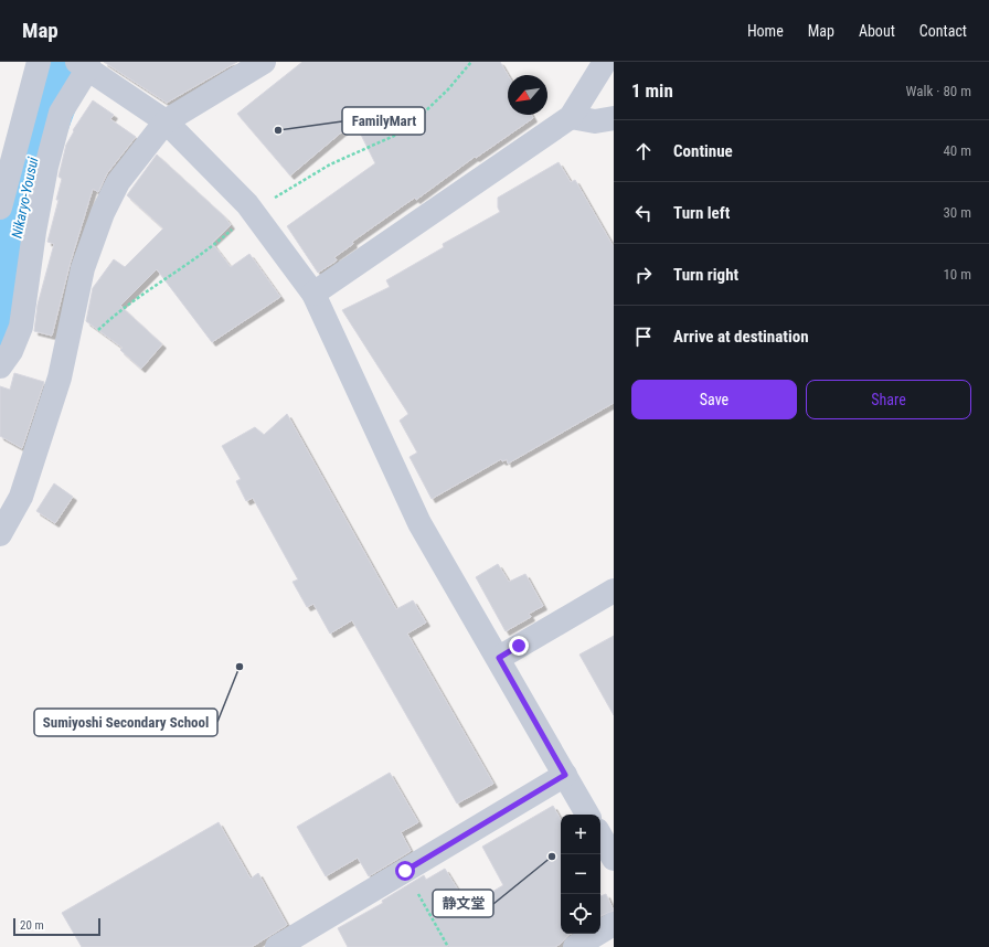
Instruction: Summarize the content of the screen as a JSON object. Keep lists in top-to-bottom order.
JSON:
{
  "water": ["Nikaryo-Yousui"],
  "places": ["FamilyMart", "Sumiyoshi Secondary School", "静文堂"],
  "scale_bar": "20 m",
  "north": "bottom left",
  "page": {
    "header": "Map",
    "nav": [
      "Home",
      "Map",
      "About",
      "Contact"
    ],
    "heading": ["1 min", "Walk · 80 m"],
    "list": [
      ["Continue", "40 m"],
      ["Turn left", "30 m"],
      ["Turn right", "10 m"],
      "Arrive at destination"
    ],
    "buttons": ["Save", "Share"],
    "map_buttons": ["+", "−"],
    "scale": "20 m"
  }
}
